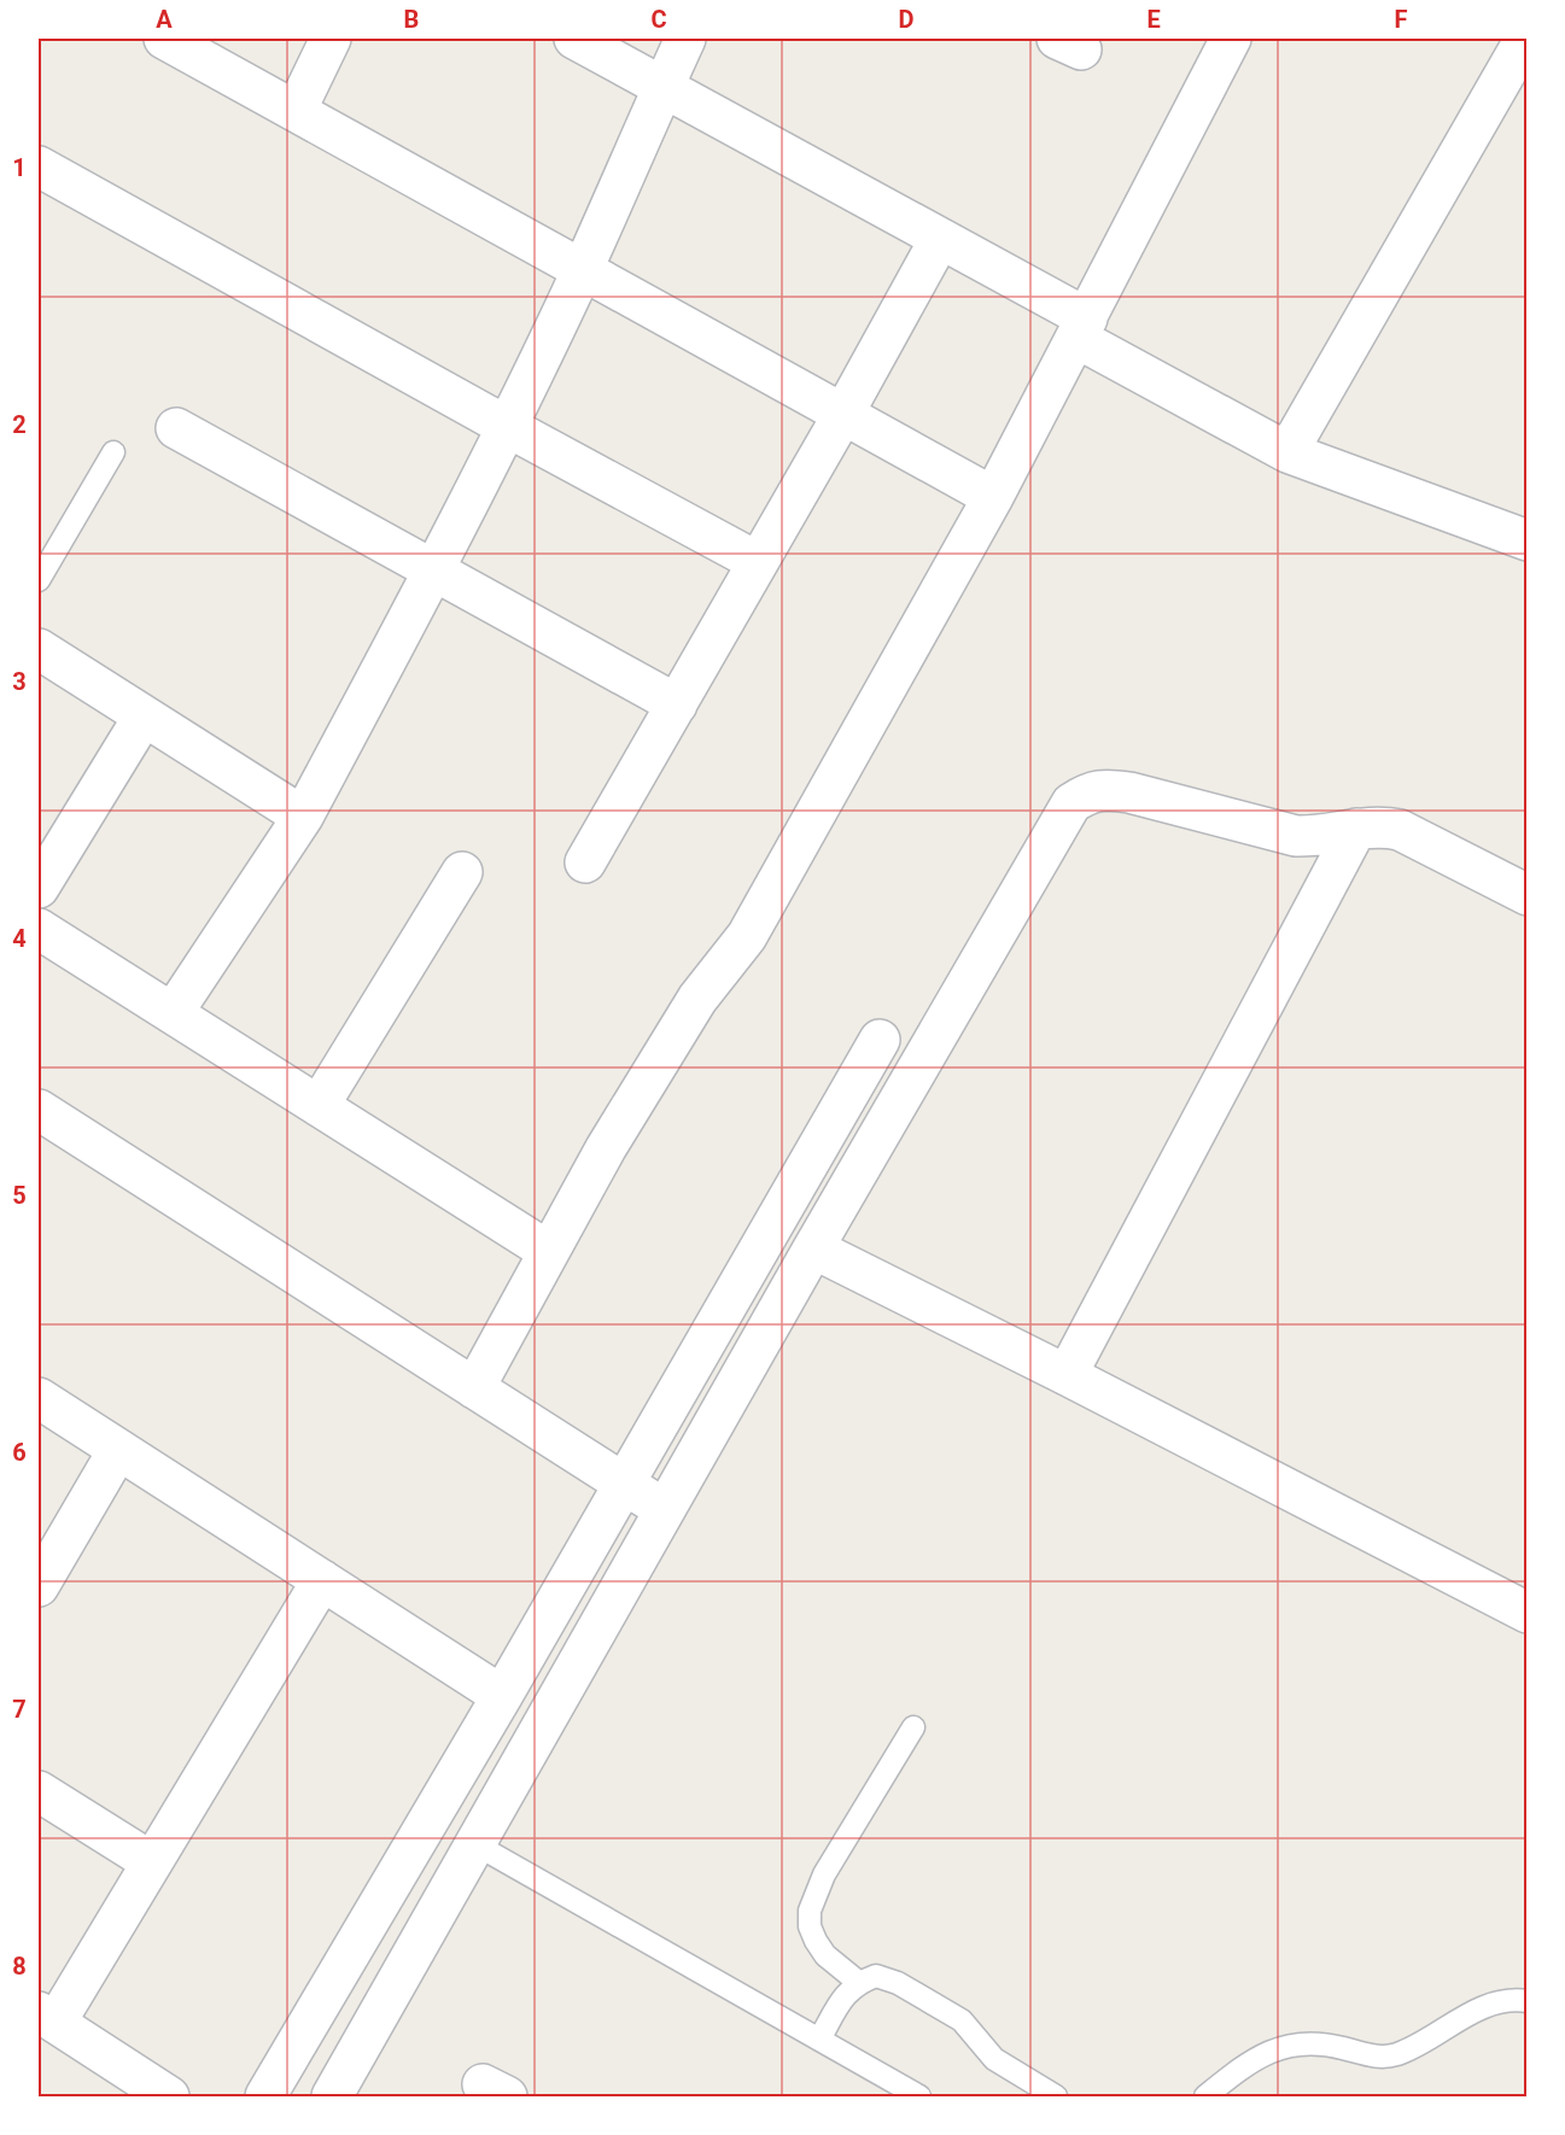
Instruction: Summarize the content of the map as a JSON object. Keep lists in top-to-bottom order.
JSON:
{
  "grid": {
    "columns": [
      "A",
      "B",
      "C",
      "D",
      "E",
      "F"
    ],
    "rows": [
      "1",
      "2",
      "3",
      "4",
      "5",
      "6",
      "7",
      "8"
    ]
  }
}
